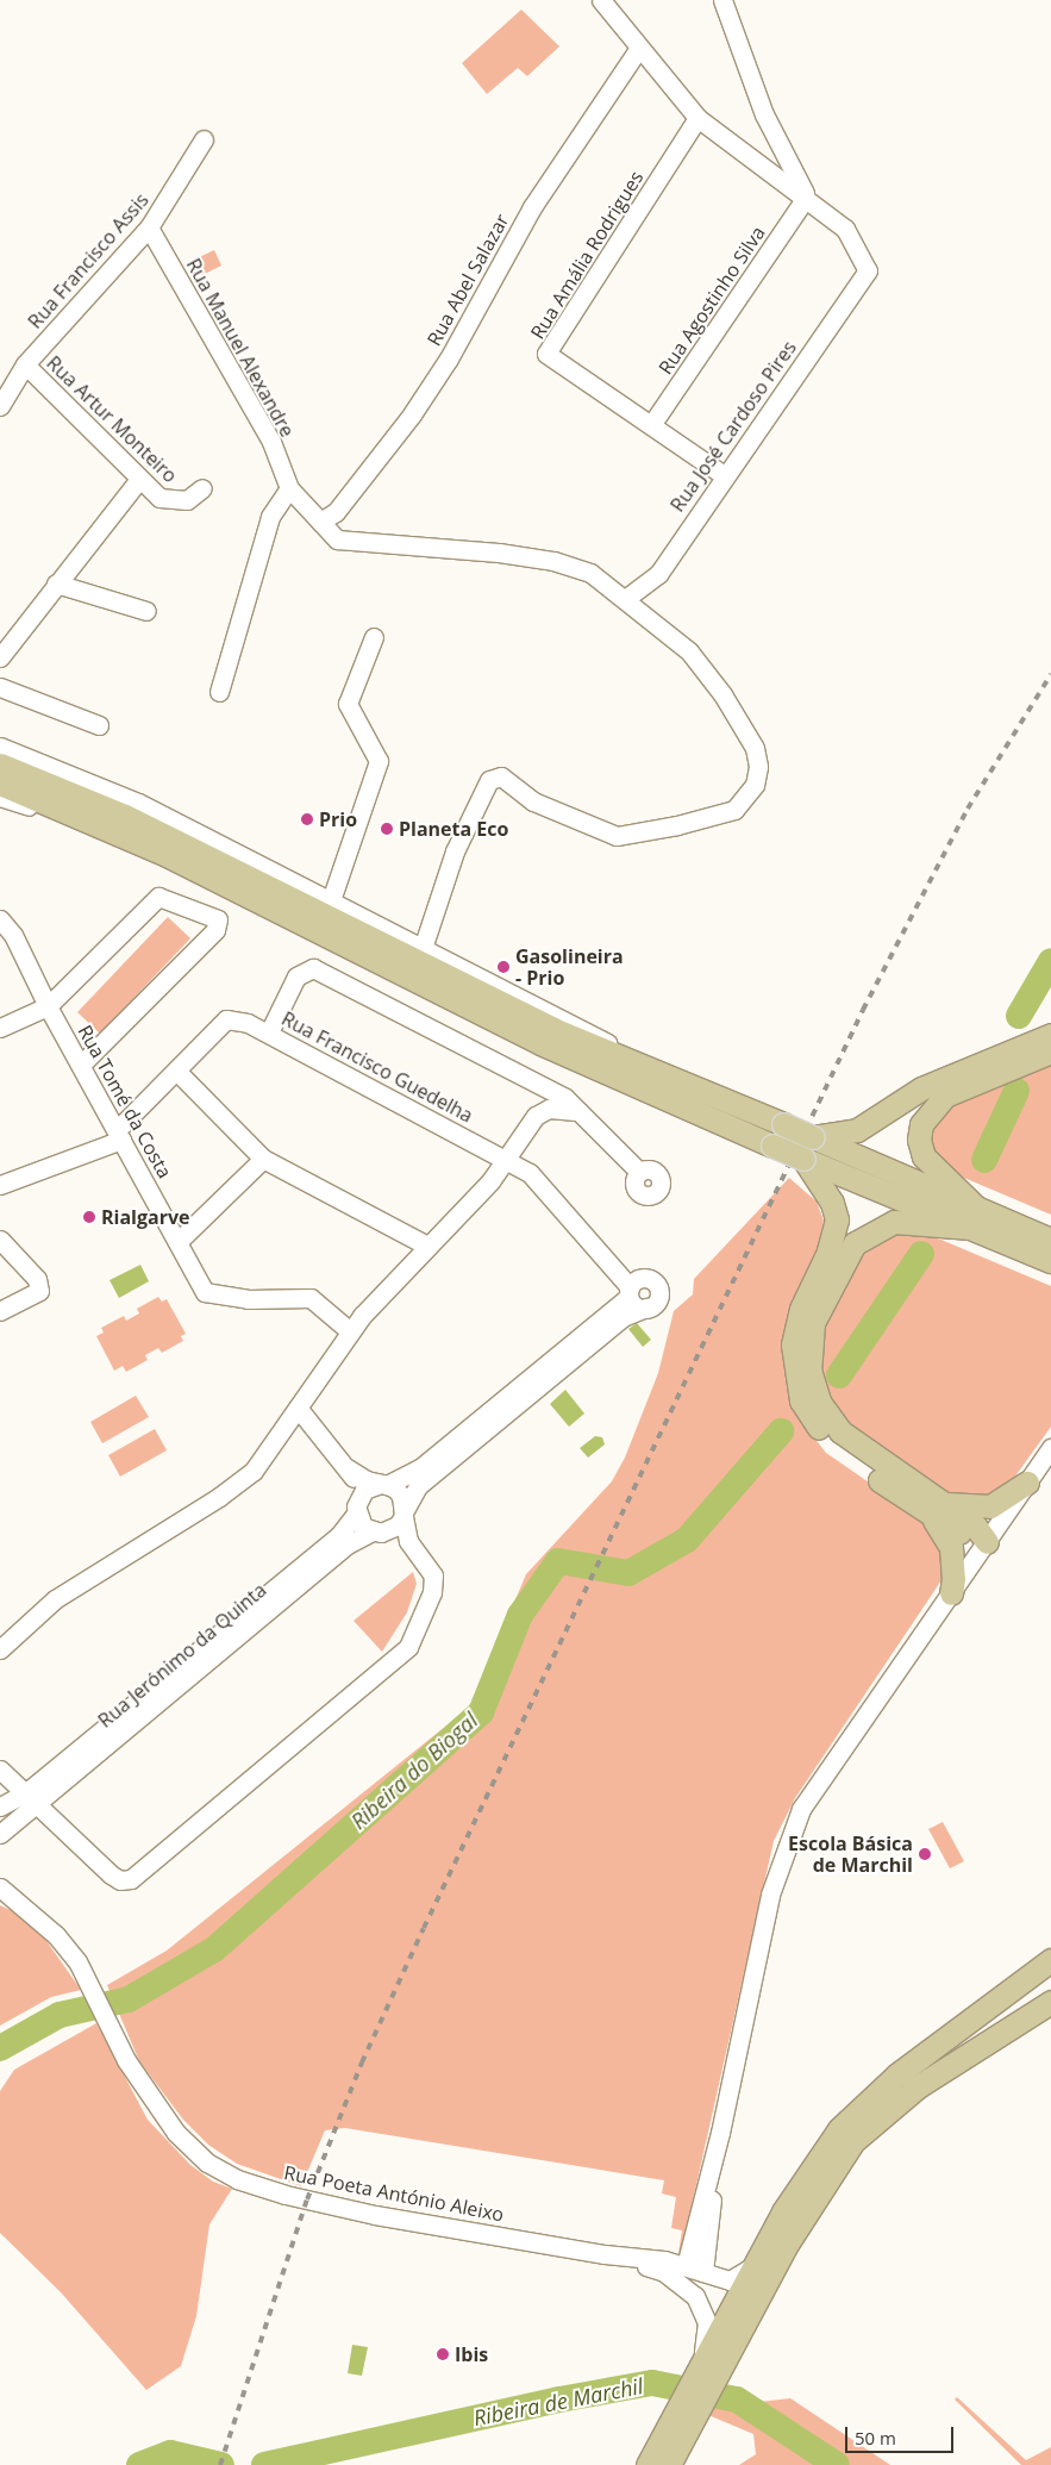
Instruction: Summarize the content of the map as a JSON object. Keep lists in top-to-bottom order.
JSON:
{
  "streets": {
    "street": [
      "Rua Amália Rodrigues",
      "Rua Francisco Assis",
      "Rua Abel Salazar",
      "Rua Agostinho Silva",
      "Rua Manuel Alexandre",
      "Rua Artur Monteiro",
      "Rua José Cardoso Pires",
      "Rua Francisco Guedelha",
      "Rua Tomé da Costa",
      "Rua Jerónimo da Quinta",
      "Rua Poeta António Aleixo"
    ]
  },
  "crossings": [
    ["Rua Amália Rodrigues", "Rua Agostinho Silva"],
    ["Rua Amália Rodrigues", "Rua José Cardoso Pires"],
    ["Rua Francisco Assis", "Rua Manuel Alexandre"],
    ["Rua Francisco Assis", "Rua Artur Monteiro"],
    ["Rua Agostinho Silva", "Rua José Cardoso Pires"],
    ["Rua Francisco Guedelha", "Rua Tomé da Costa"],
    ["Rua Francisco Guedelha", "Rua Jerónimo da Quinta"]
  ],
  "water": ["Ribeira do Biogal", "Ribeira de Marchil"],
  "places": [
    "Prio",
    "Planeta Eco",
    "Gasolineira - Prio",
    "Rialgarve",
    "Escola Básica de Marchil",
    "Ibis"
  ],
  "scale_bar": "50 m"
}
